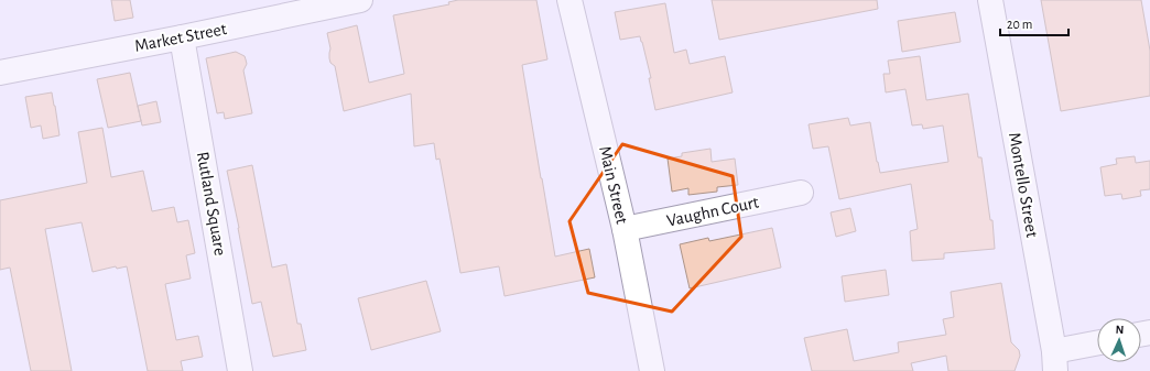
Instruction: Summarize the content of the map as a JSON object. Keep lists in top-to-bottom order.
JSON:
{
  "streets": {
    "main road": [
      "Market Street",
      "Main Street",
      "Montello Street",
      "Rutland Square",
      "Vaughn Court"
    ]
  },
  "crossings": [
    ["Market Street", "Rutland Square"],
    ["Main Street", "Vaughn Court"]
  ],
  "scale_bar": "20 m",
  "north": "top"
}
